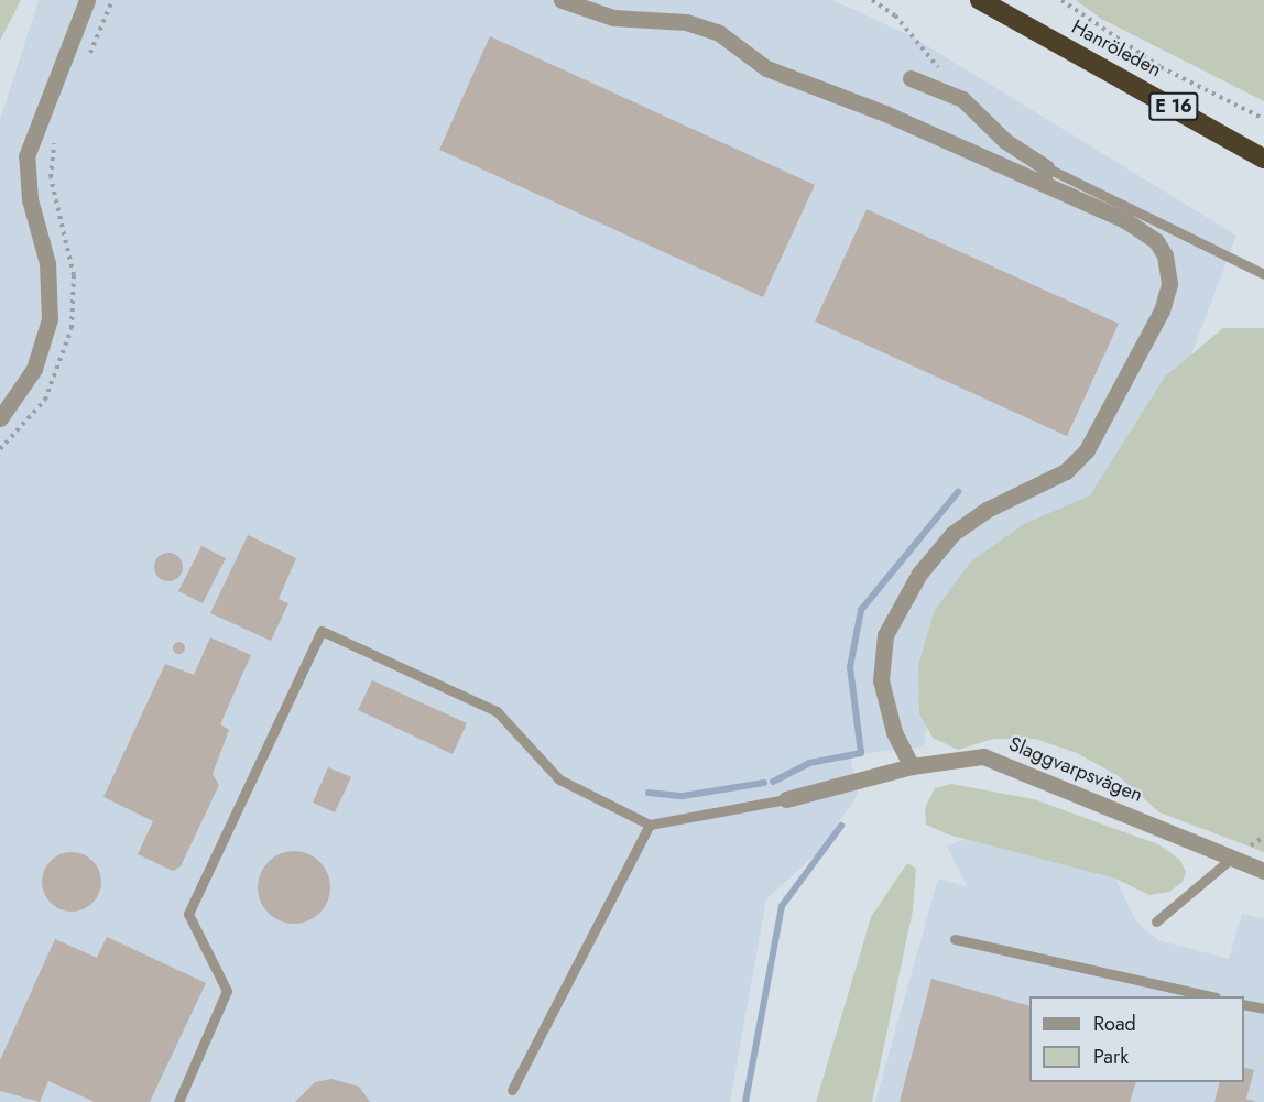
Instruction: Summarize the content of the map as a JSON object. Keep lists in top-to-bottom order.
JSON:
{
  "streets": {
    "highway": ["Hanröleden", "E 16"],
    "street": ["Slaggvarpsvägen"]
  },
  "legend": ["Road", "Park"]
}
